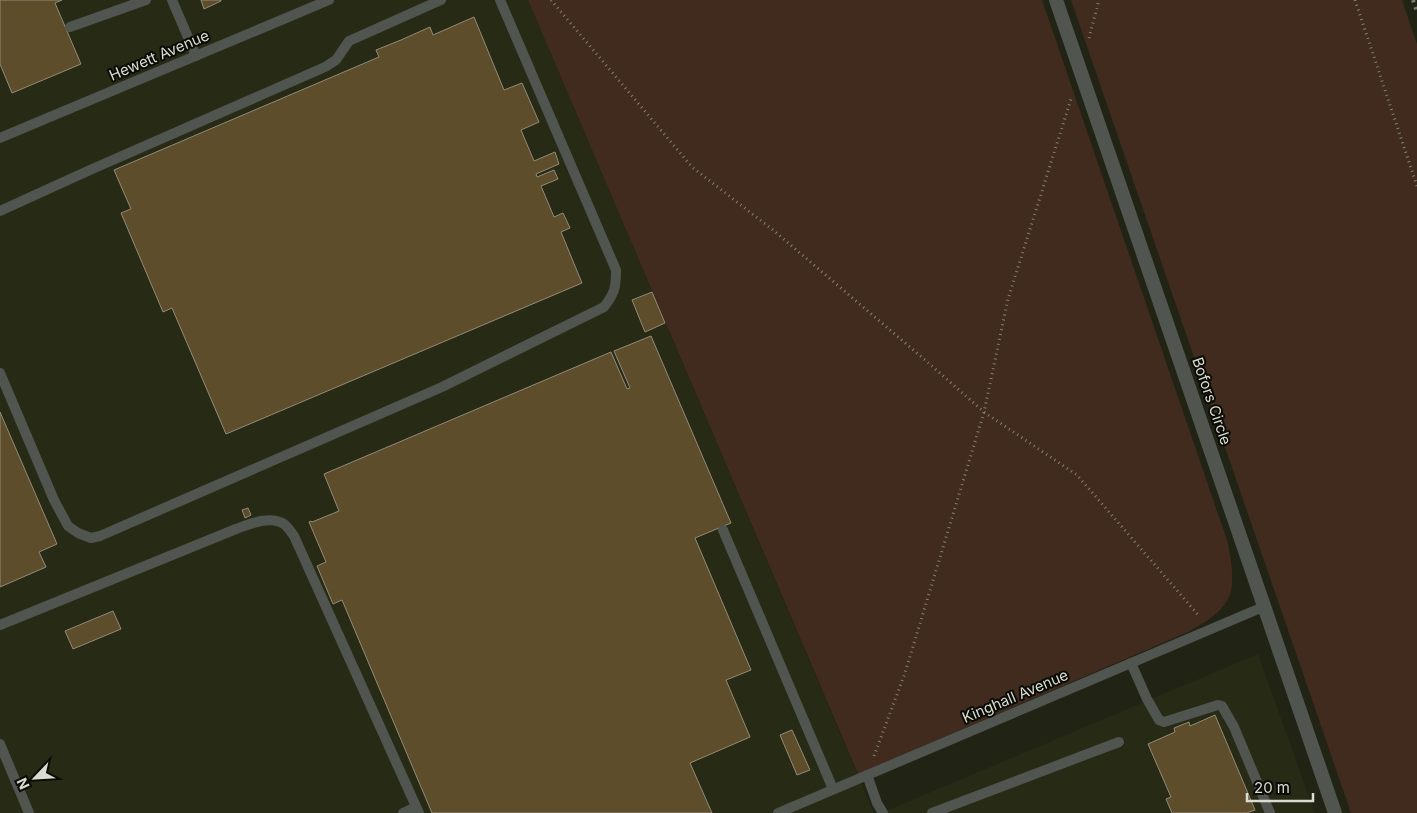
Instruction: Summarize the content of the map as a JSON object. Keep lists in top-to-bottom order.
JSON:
{
  "streets": {
    "street": ["Bofors Circle"],
    "lane": ["Hewett Avenue", "Kinghall Avenue"]
  },
  "crossings": [
    ["Bofors Circle", "Kinghall Avenue"]
  ],
  "scale_bar": "20 m",
  "north": "bottom left"
}
